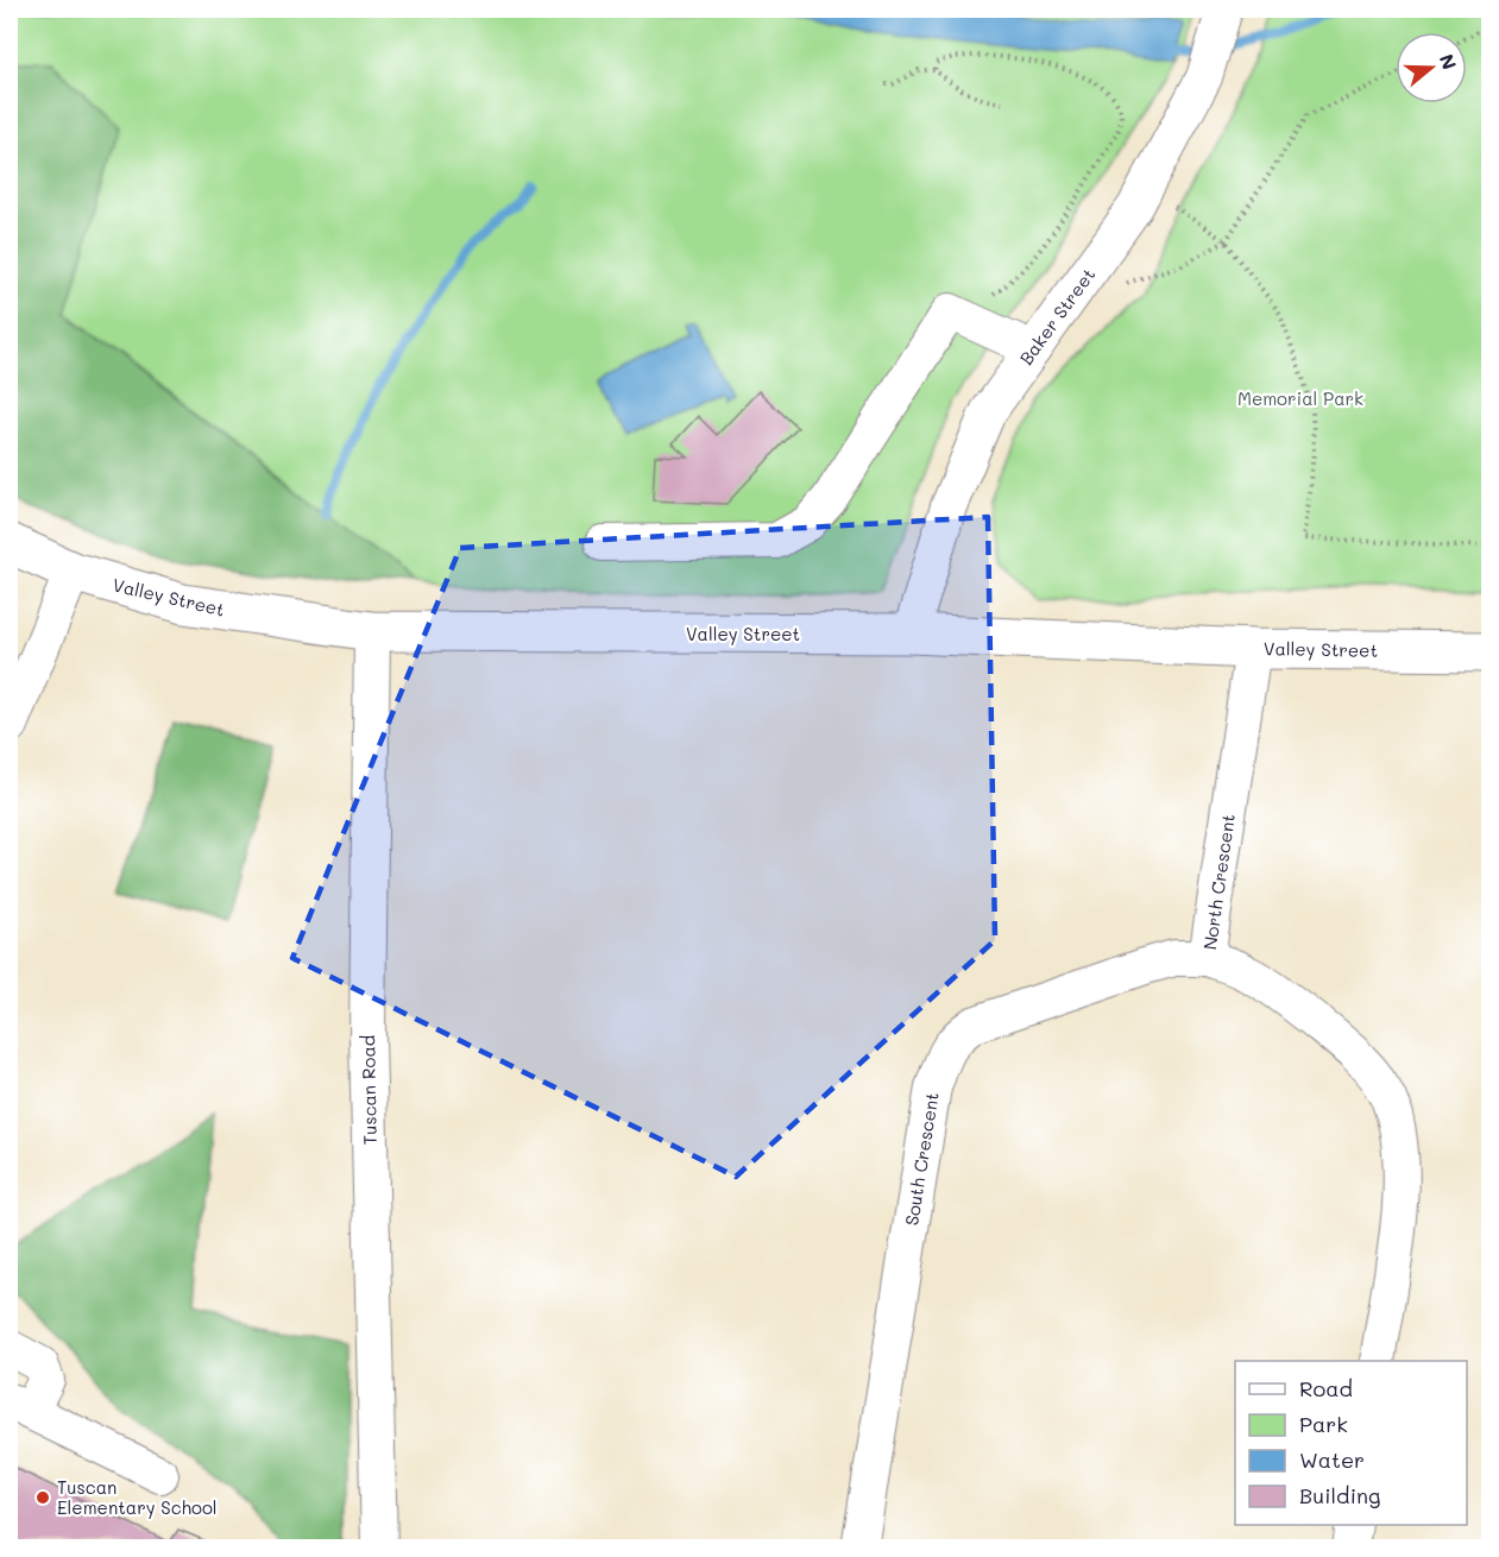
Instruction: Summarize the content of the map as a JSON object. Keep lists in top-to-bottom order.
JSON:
{
  "streets": {
    "main road": ["Valley Street"],
    "street": [
      "Baker Street",
      "North Crescent",
      "Tuscan Road",
      "South Crescent"
    ]
  },
  "crossings": [
    ["Baker Street", "Valley Street"],
    ["Valley Street", "North Crescent"],
    ["Valley Street", "Tuscan Road"],
    ["North Crescent", "South Crescent"]
  ],
  "parks": ["Memorial Park"],
  "places": ["Tuscan Elementary School"],
  "legend": [
    "Road",
    "Park",
    "Water",
    "Building"
  ],
  "north": "right"
}
